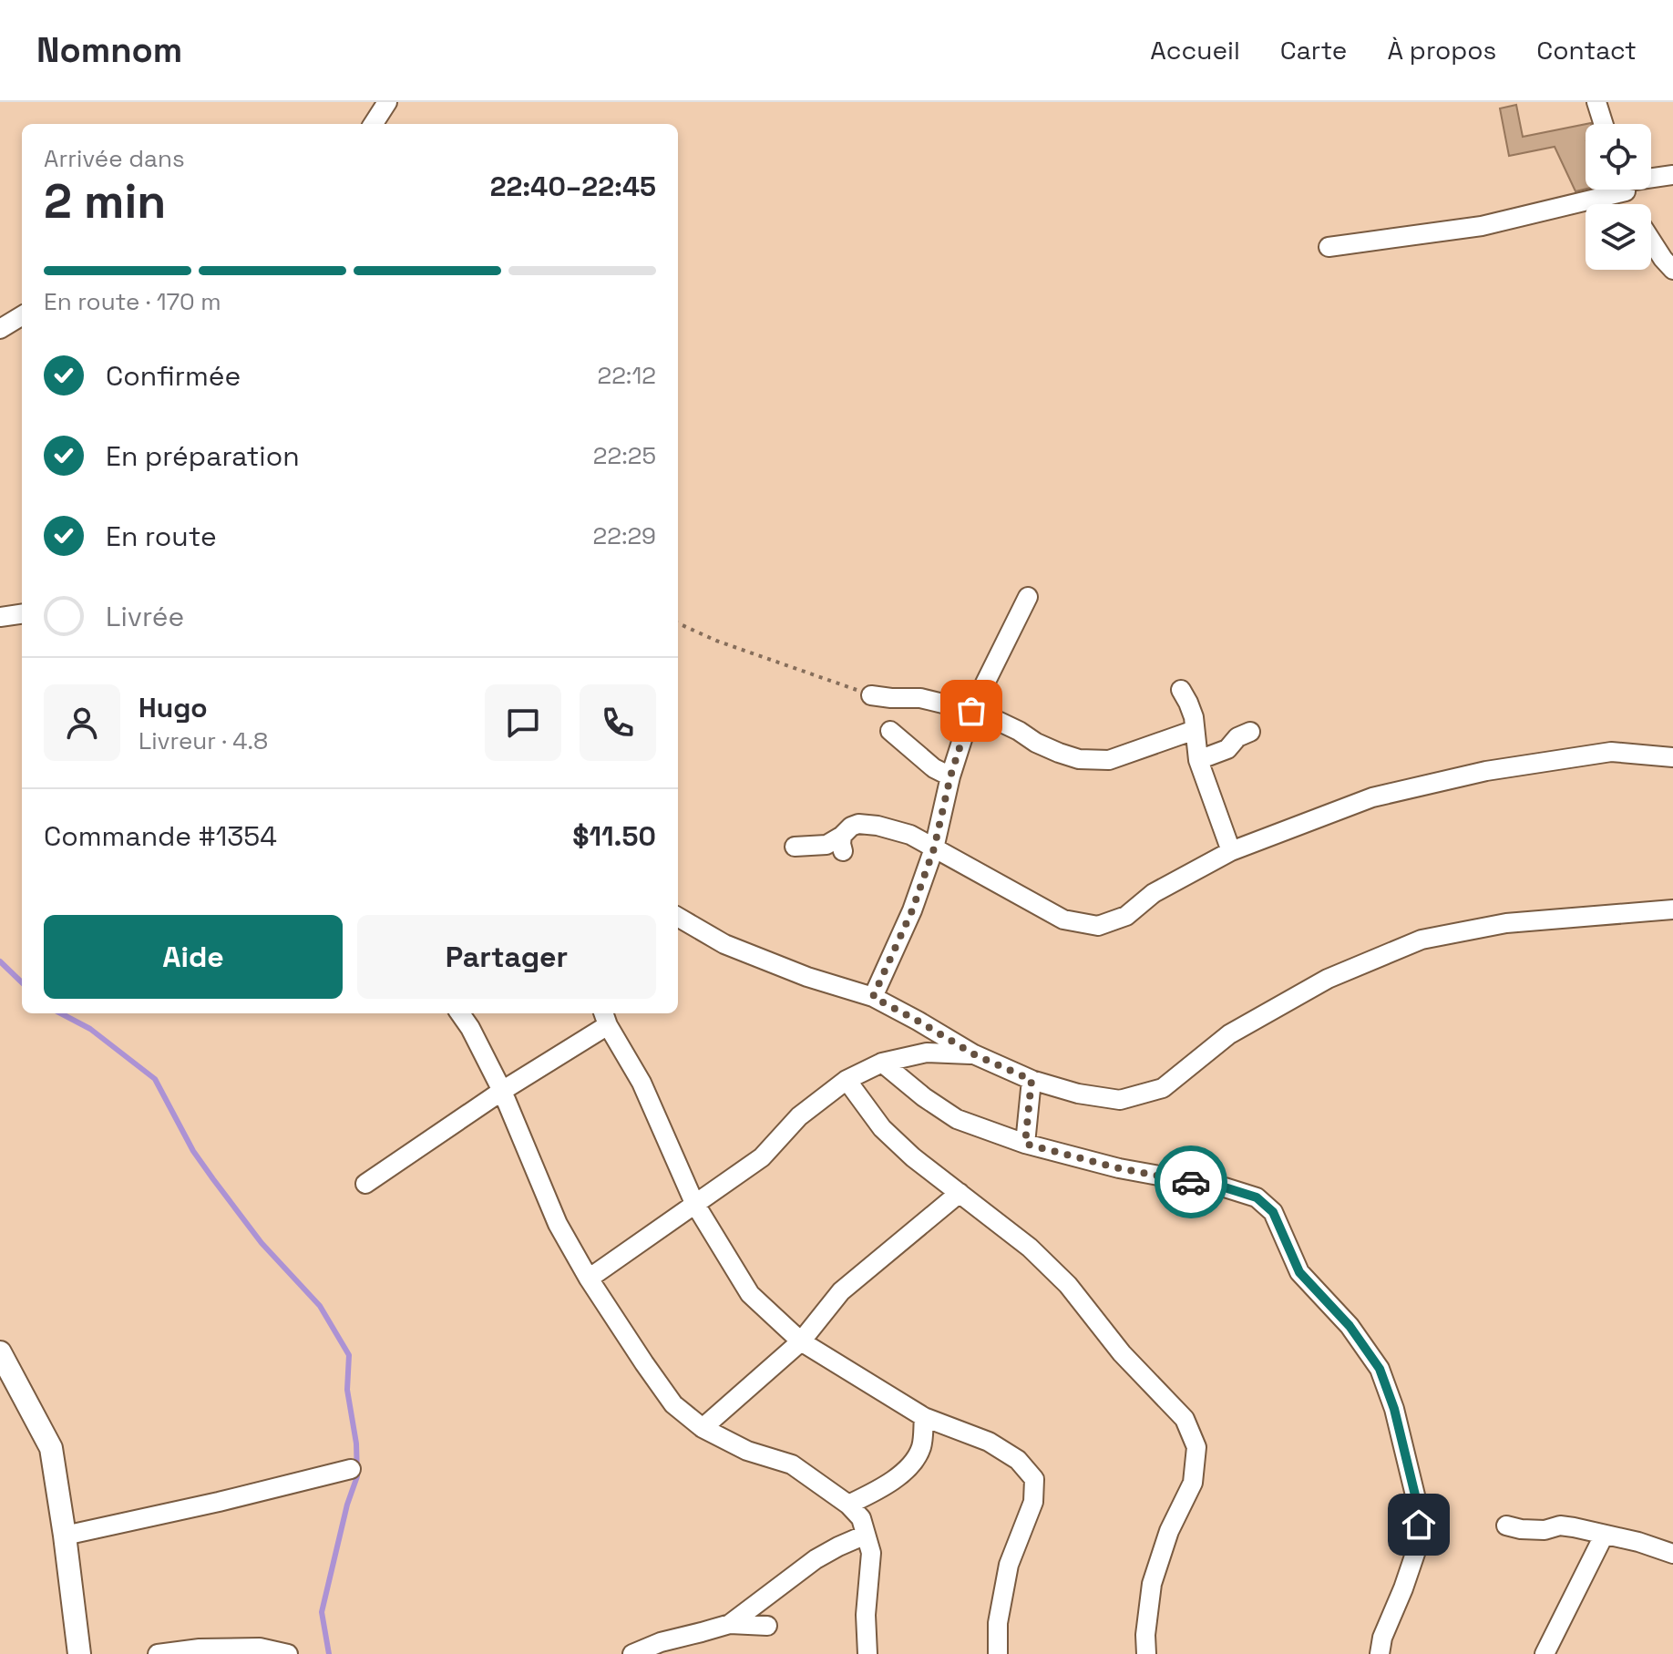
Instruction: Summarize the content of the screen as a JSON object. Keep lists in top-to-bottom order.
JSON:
{
  "page": {
    "header": "Nomnom",
    "nav": [
      "Accueil",
      "Carte",
      "À propos",
      "Contact"
    ],
    "heading": ["2 min", "Arrivée dans", "22:40–22:45"],
    "panel": [
      "Hugo",
      "Livreur · 4.8",
      "Commande #1354",
      "$11.50"
    ],
    "bar": "En route · 170 m",
    "list": [
      ["Confirmée", "22:12"],
      ["En préparation", "22:25"],
      ["En route", "22:29"],
      "Livrée"
    ],
    "buttons": ["Aide", "Partager"]
  }
}
